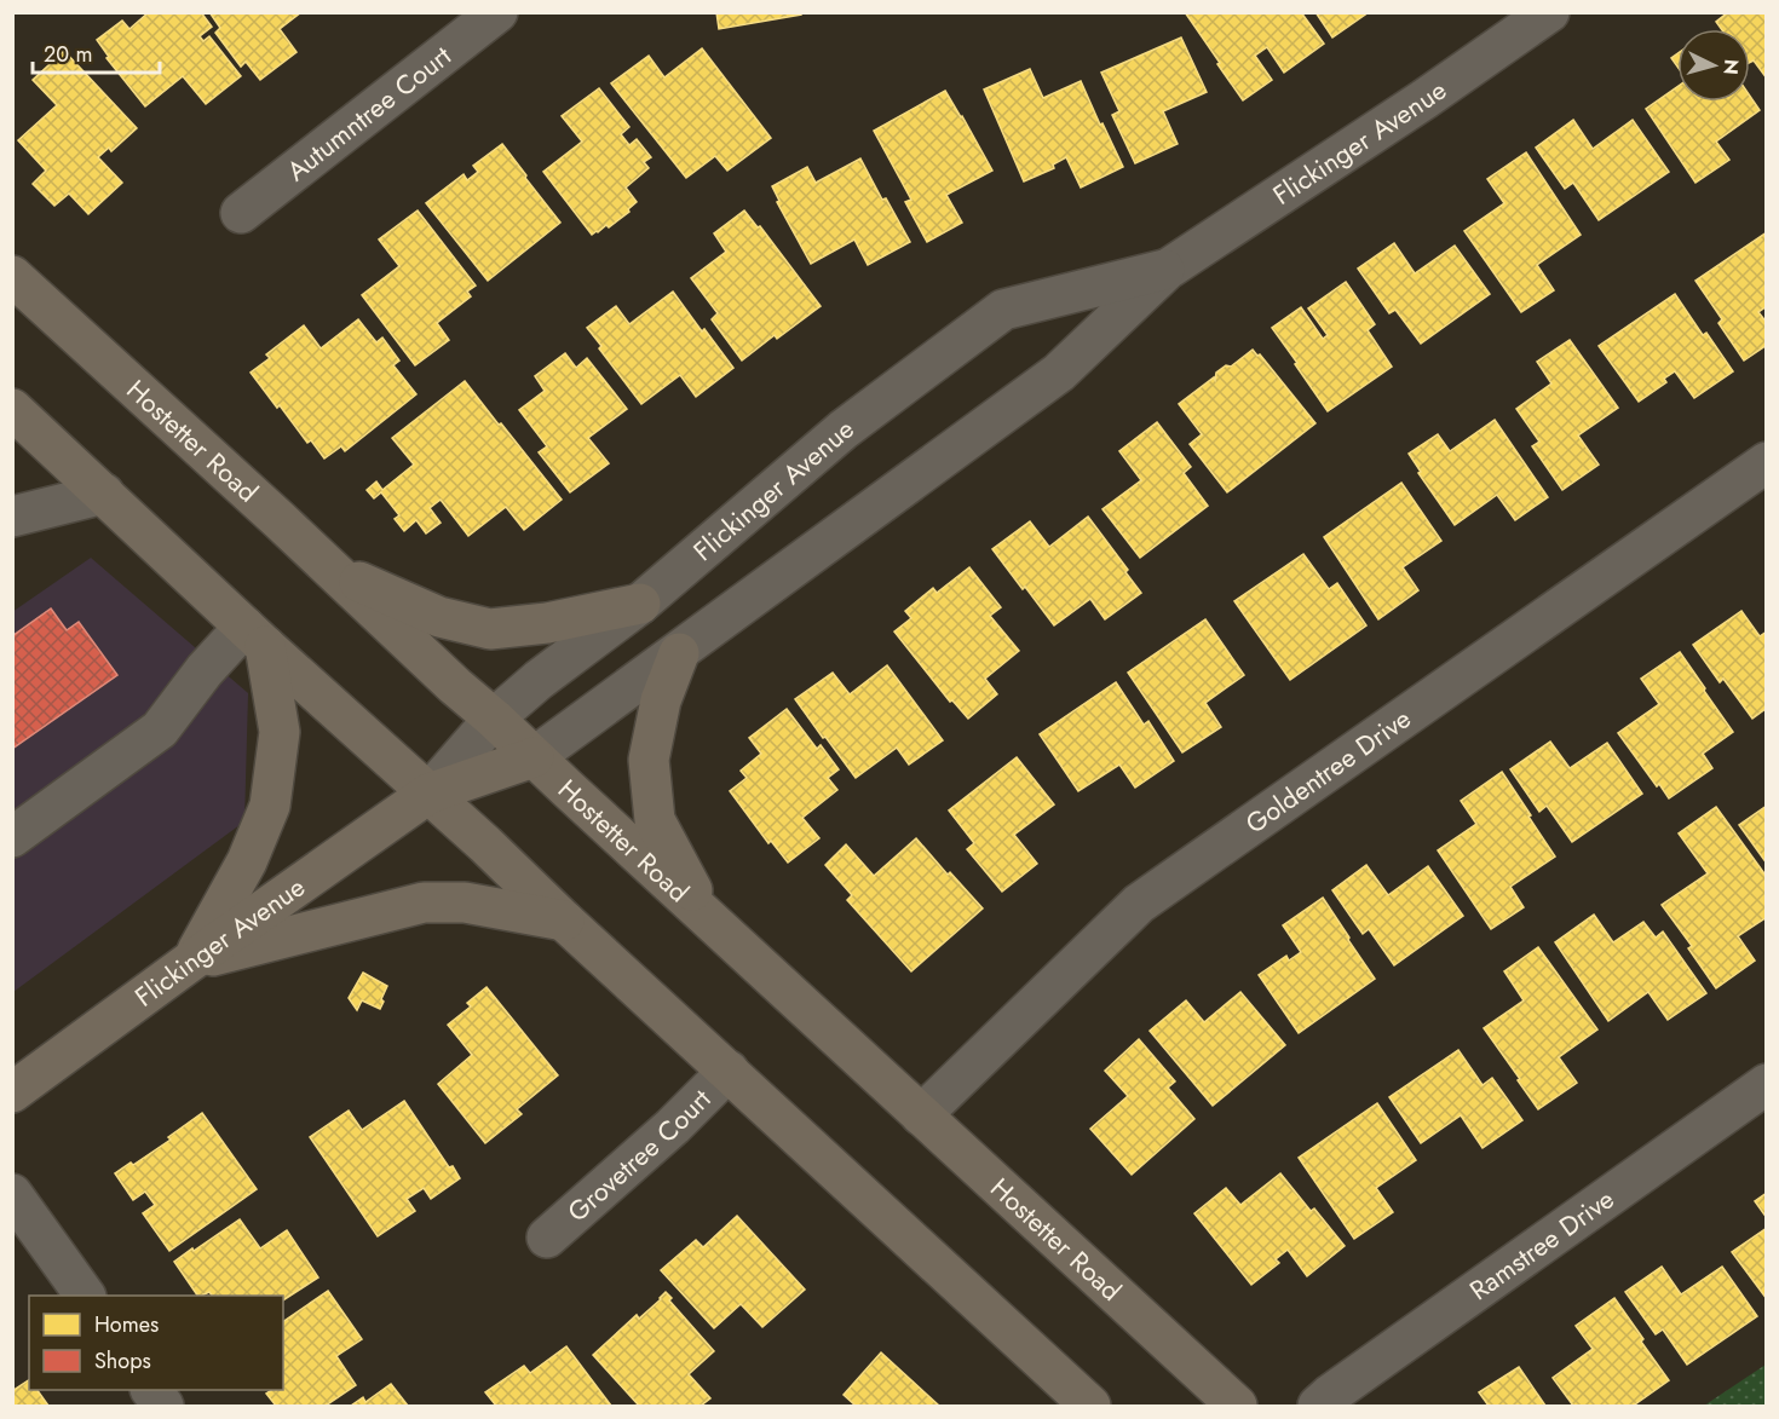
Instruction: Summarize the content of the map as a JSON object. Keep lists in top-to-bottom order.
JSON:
{
  "streets": {
    "main road": ["Flickinger Avenue", "Hostetter Road"],
    "street": [
      "Autumntree Court",
      "Goldentree Drive",
      "Grovetree Court",
      "Ramstree Drive"
    ]
  },
  "crossings": [
    ["Flickinger Avenue", "Hostetter Road"],
    ["Hostetter Road", "Goldentree Drive"]
  ],
  "legend": ["Homes", "Shops"],
  "scale_bar": "20 m",
  "north": "right"
}
